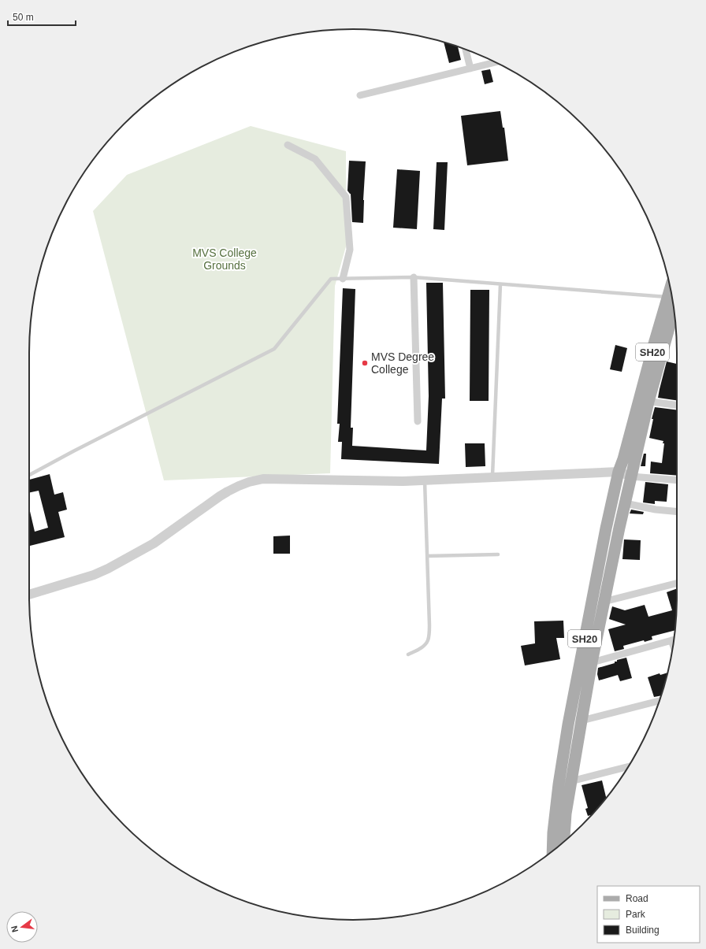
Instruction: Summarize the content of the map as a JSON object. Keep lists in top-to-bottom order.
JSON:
{
  "streets": {
    "main road": ["SH20"]
  },
  "parks": ["MVS College Grounds"],
  "places": ["MVS Degree College"],
  "legend": ["Road", "Park", "Building"],
  "scale_bar": "50 m",
  "north": "left"
}
